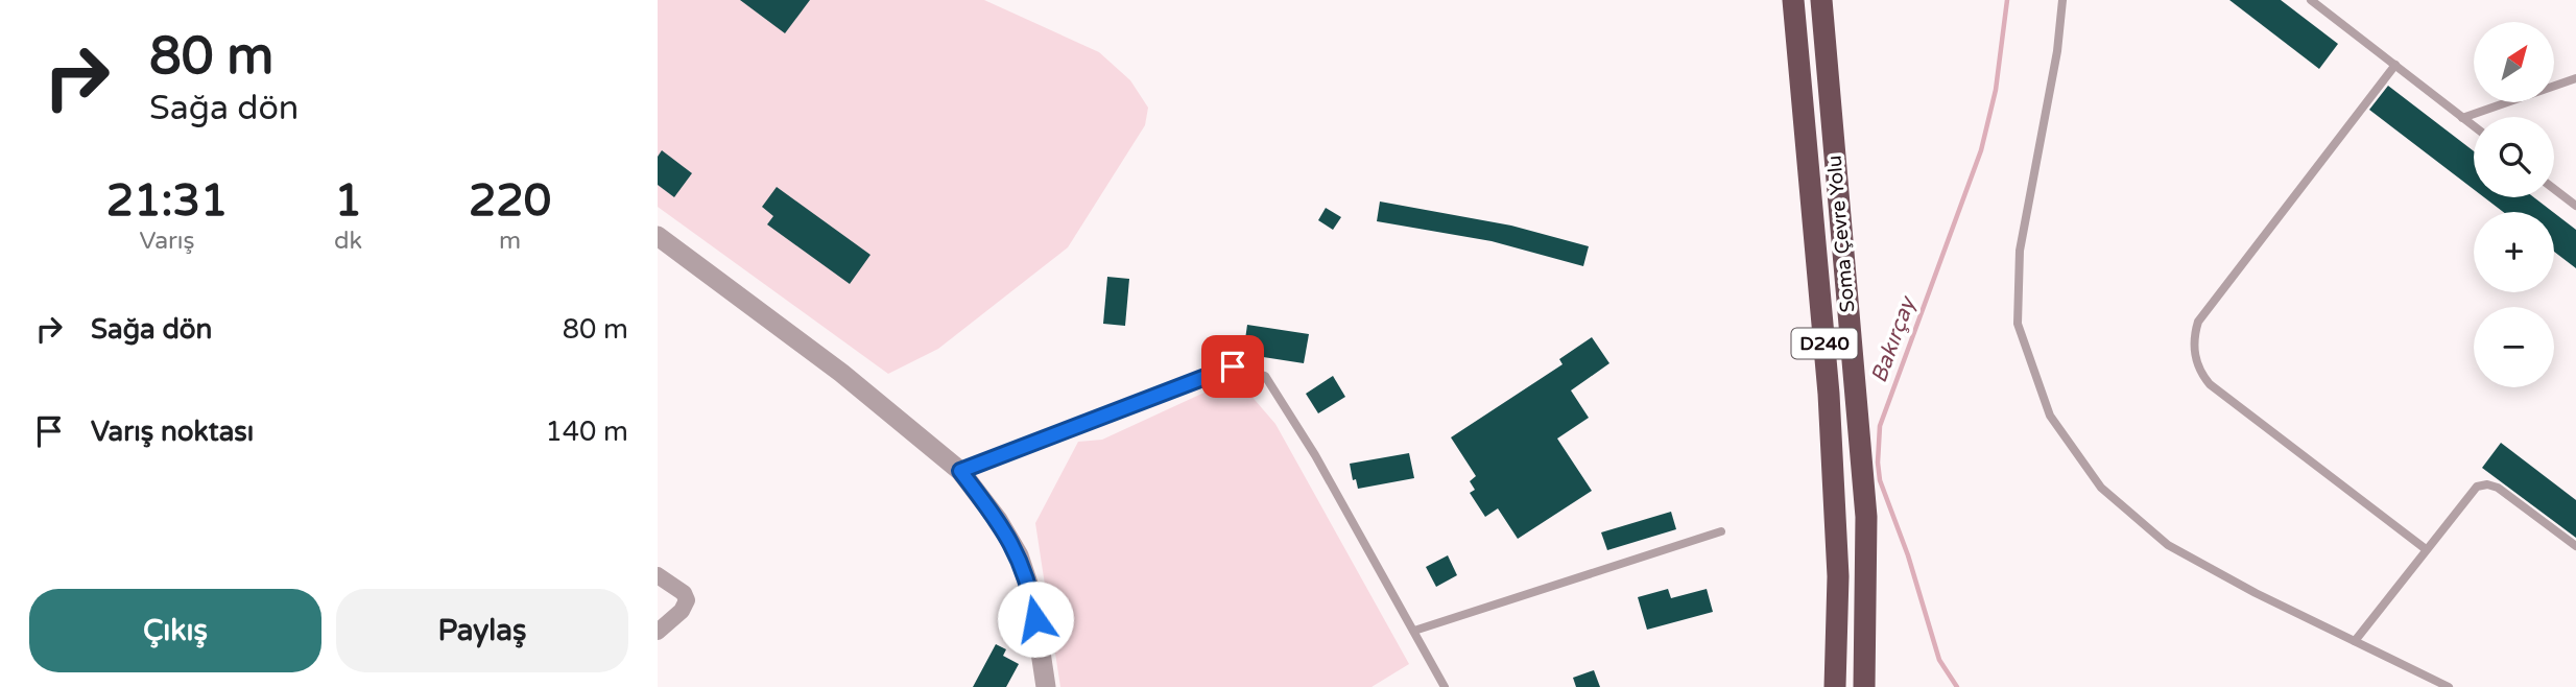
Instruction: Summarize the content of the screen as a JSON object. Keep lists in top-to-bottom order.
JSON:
{
  "streets": {
    "highway": ["Soma Çevre Yolu", "D240"]
  },
  "water": ["Bakırçay"],
  "north": "top right",
  "page": {
    "turn": ["80 m", "Sağa dön"],
    "map_buttons": ["+", "−"],
    "eta": [
      "21:31",
      "Varış",
      "1",
      "dk",
      "220",
      "m"
    ],
    "list": [
      {
        "name": "Sağa dön",
        "value": "80 m"
      },
      {
        "name": "Varış noktası",
        "value": "140 m"
      }
    ],
    "buttons": ["Çıkış", "Paylaş"]
  }
}
